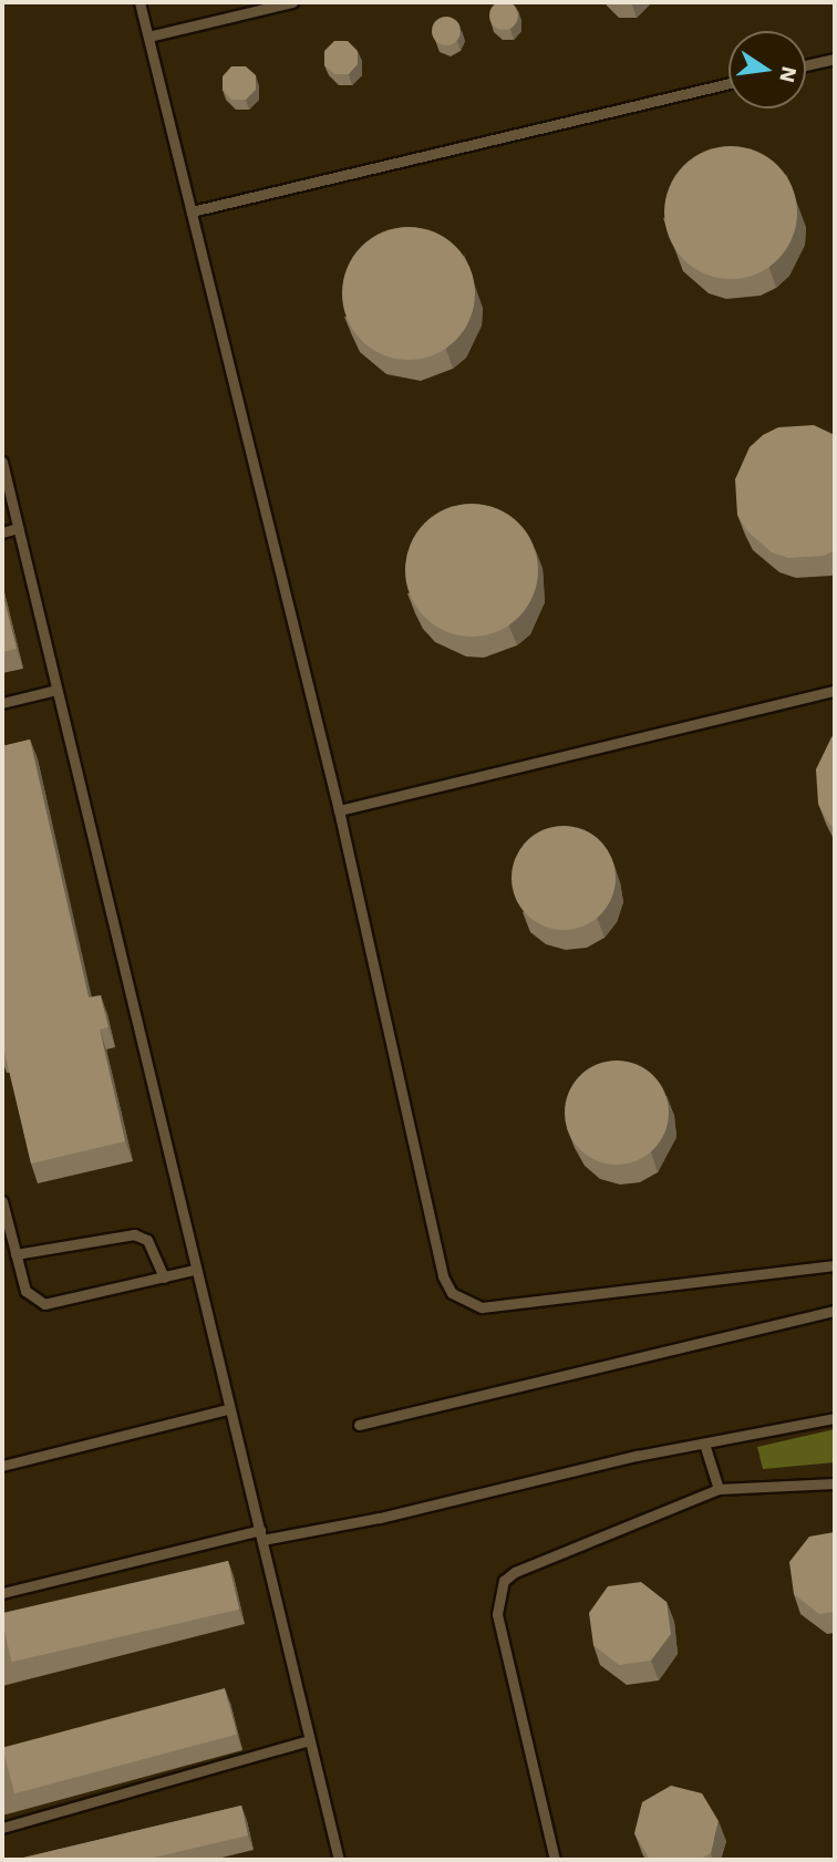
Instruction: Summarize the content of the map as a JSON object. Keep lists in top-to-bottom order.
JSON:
{
  "north": "right"
}
